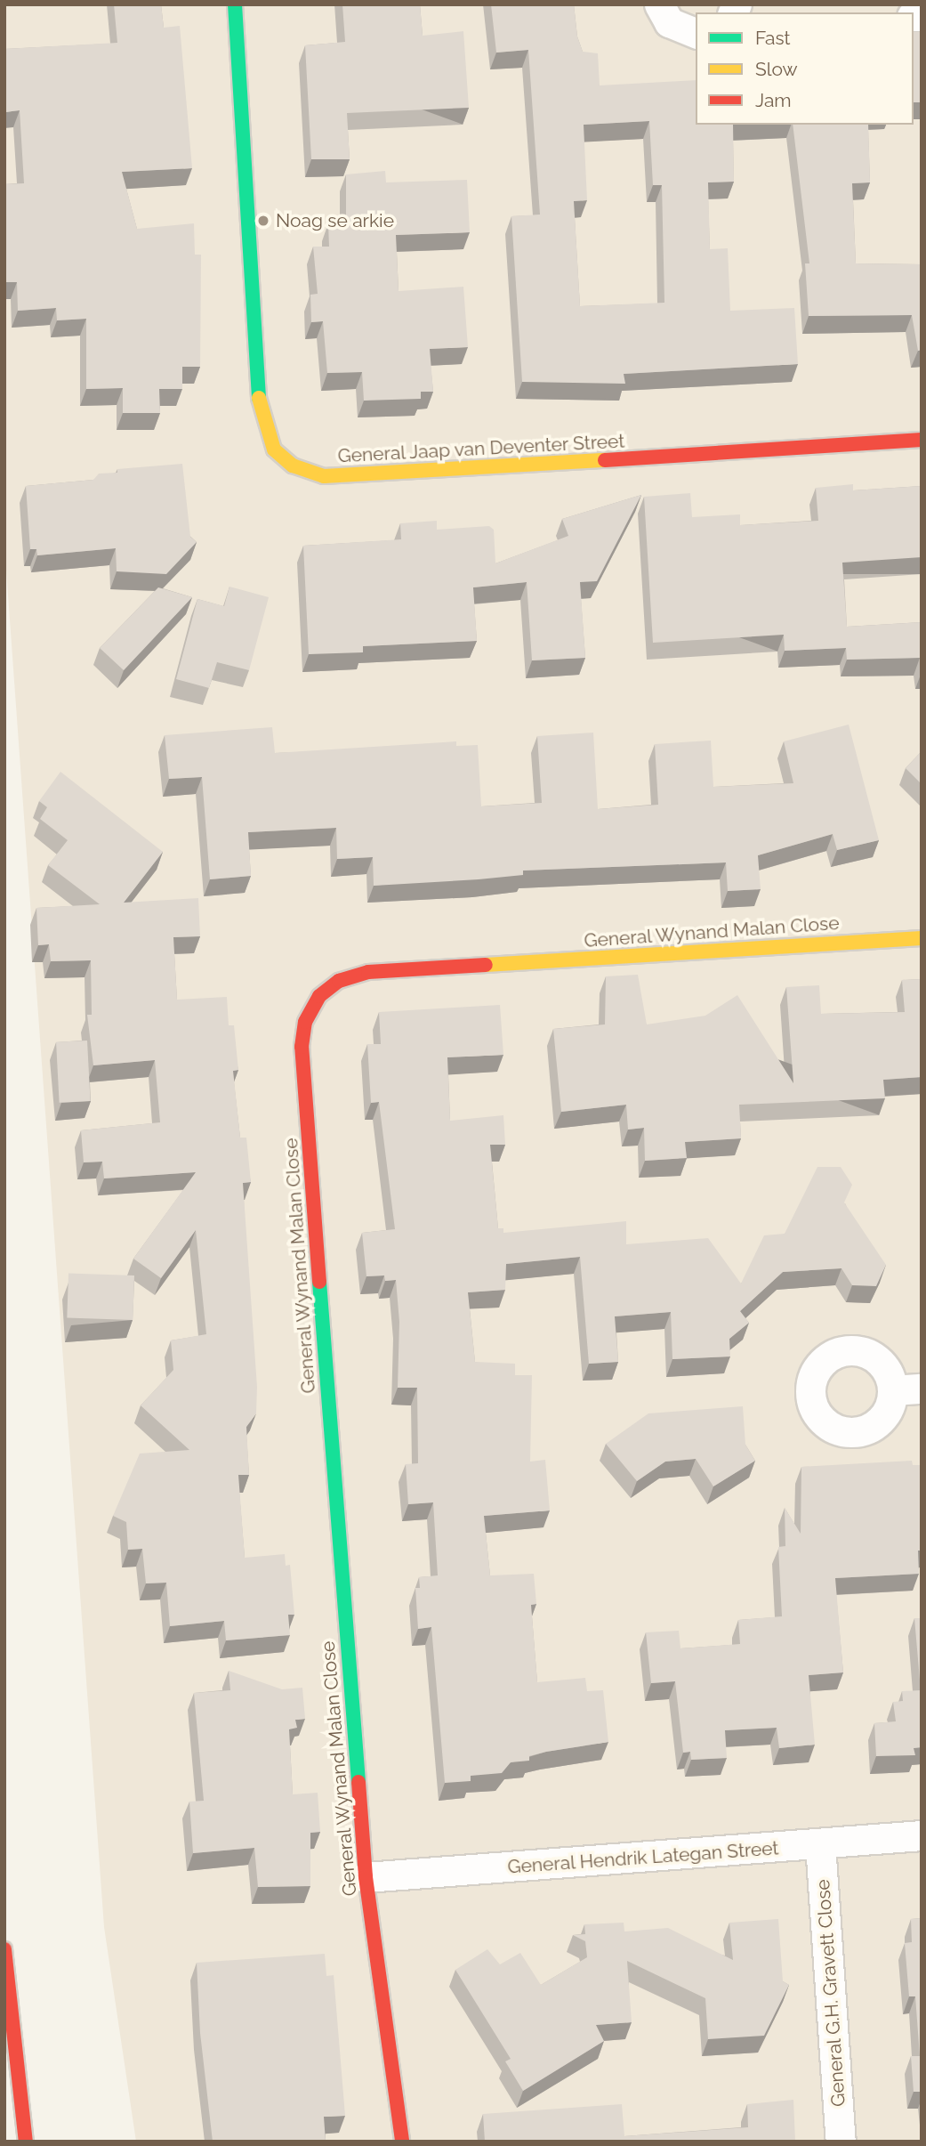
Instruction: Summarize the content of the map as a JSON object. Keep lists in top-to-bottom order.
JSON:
{
  "streets": {
    "street": [
      "General Jaap van Deventer Street",
      "General Wynand Malan Close",
      "General Hendrik Lategan Street",
      "General G.H. Gravett Close"
    ]
  },
  "crossings": [
    ["General Wynand Malan Close", "General Hendrik Lategan Street"],
    ["General Hendrik Lategan Street", "General G.H. Gravett Close"]
  ],
  "places": ["Noag se arkie"],
  "legend": ["Fast", "Slow", "Jam"]
}
